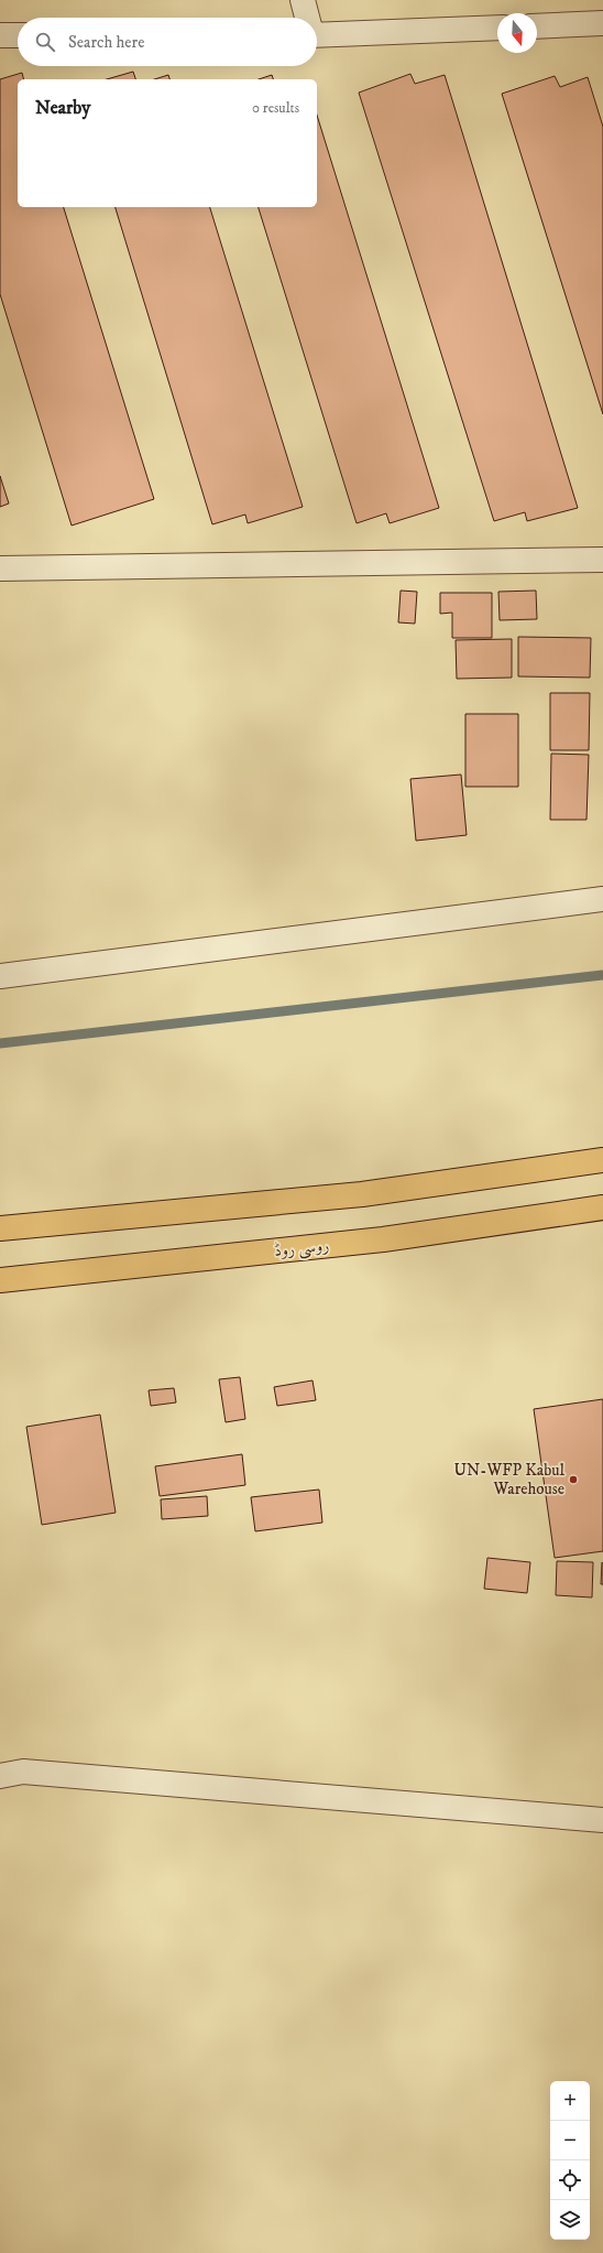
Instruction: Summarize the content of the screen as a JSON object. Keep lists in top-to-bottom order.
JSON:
{
  "streets": {
    "main road": ["روسی روڈ"]
  },
  "places": ["UN-WFP Kabul Warehouse"],
  "north": "bottom",
  "page": {
    "search": "Search here",
    "heading": ["Nearby", "0 results"],
    "map_buttons": ["+", "−"]
  }
}
